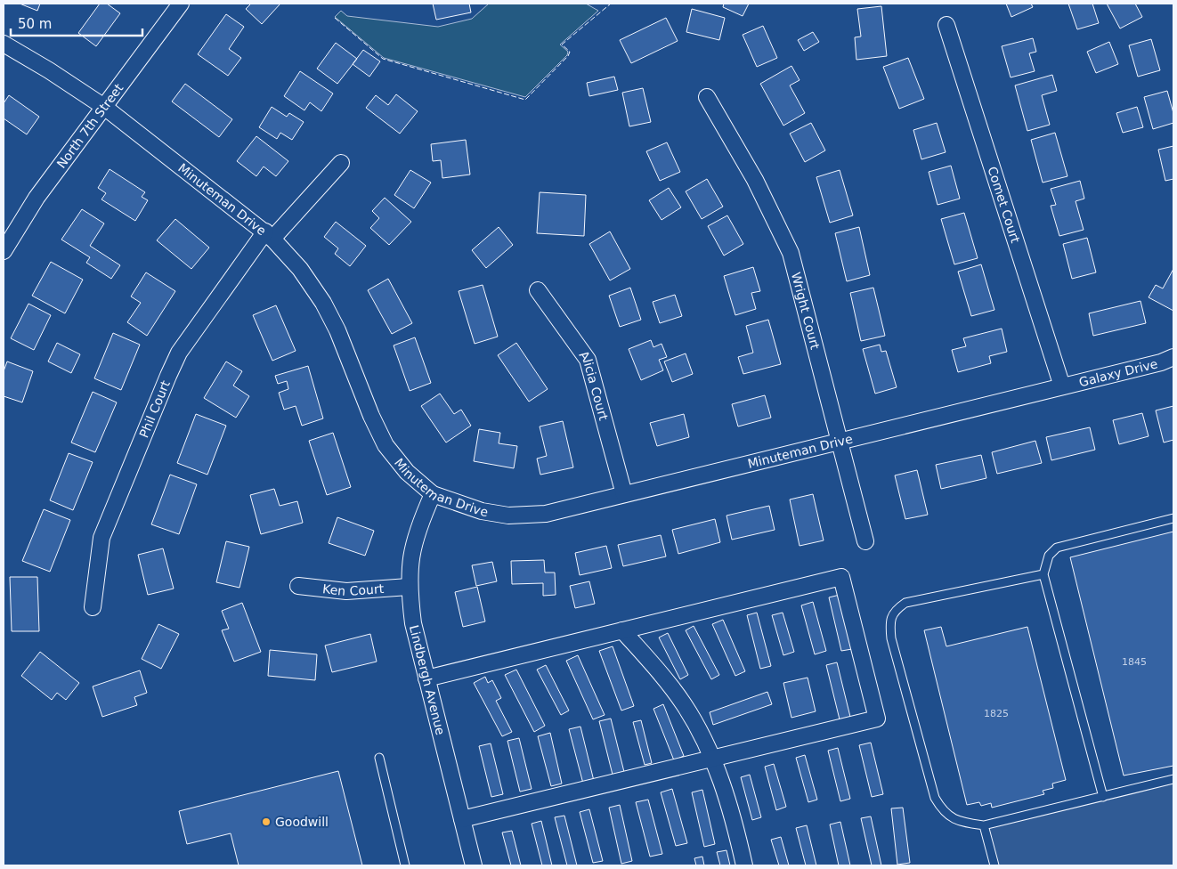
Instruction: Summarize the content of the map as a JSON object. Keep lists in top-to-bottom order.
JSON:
{
  "streets": {
    "street": [
      "North 7th Street",
      "Minuteman Drive",
      "Comet Court",
      "Wright Court",
      "Galaxy Drive",
      "Alicia Court",
      "Phil Court",
      "Ken Court",
      "Lindbergh Avenue"
    ]
  },
  "crossings": [
    ["North 7th Street", "Minuteman Drive"],
    ["Minuteman Drive", "Comet Court"],
    ["Minuteman Drive", "Wright Court"],
    ["Minuteman Drive", "Galaxy Drive"],
    ["Minuteman Drive", "Alicia Court"],
    ["Minuteman Drive", "Phil Court"],
    ["Minuteman Drive", "Lindbergh Avenue"],
    ["Comet Court", "Galaxy Drive"],
    ["Ken Court", "Lindbergh Avenue"]
  ],
  "places": ["Goodwill"],
  "house_numbers": ["1845", "1825"],
  "scale_bar": "50 m"
}
